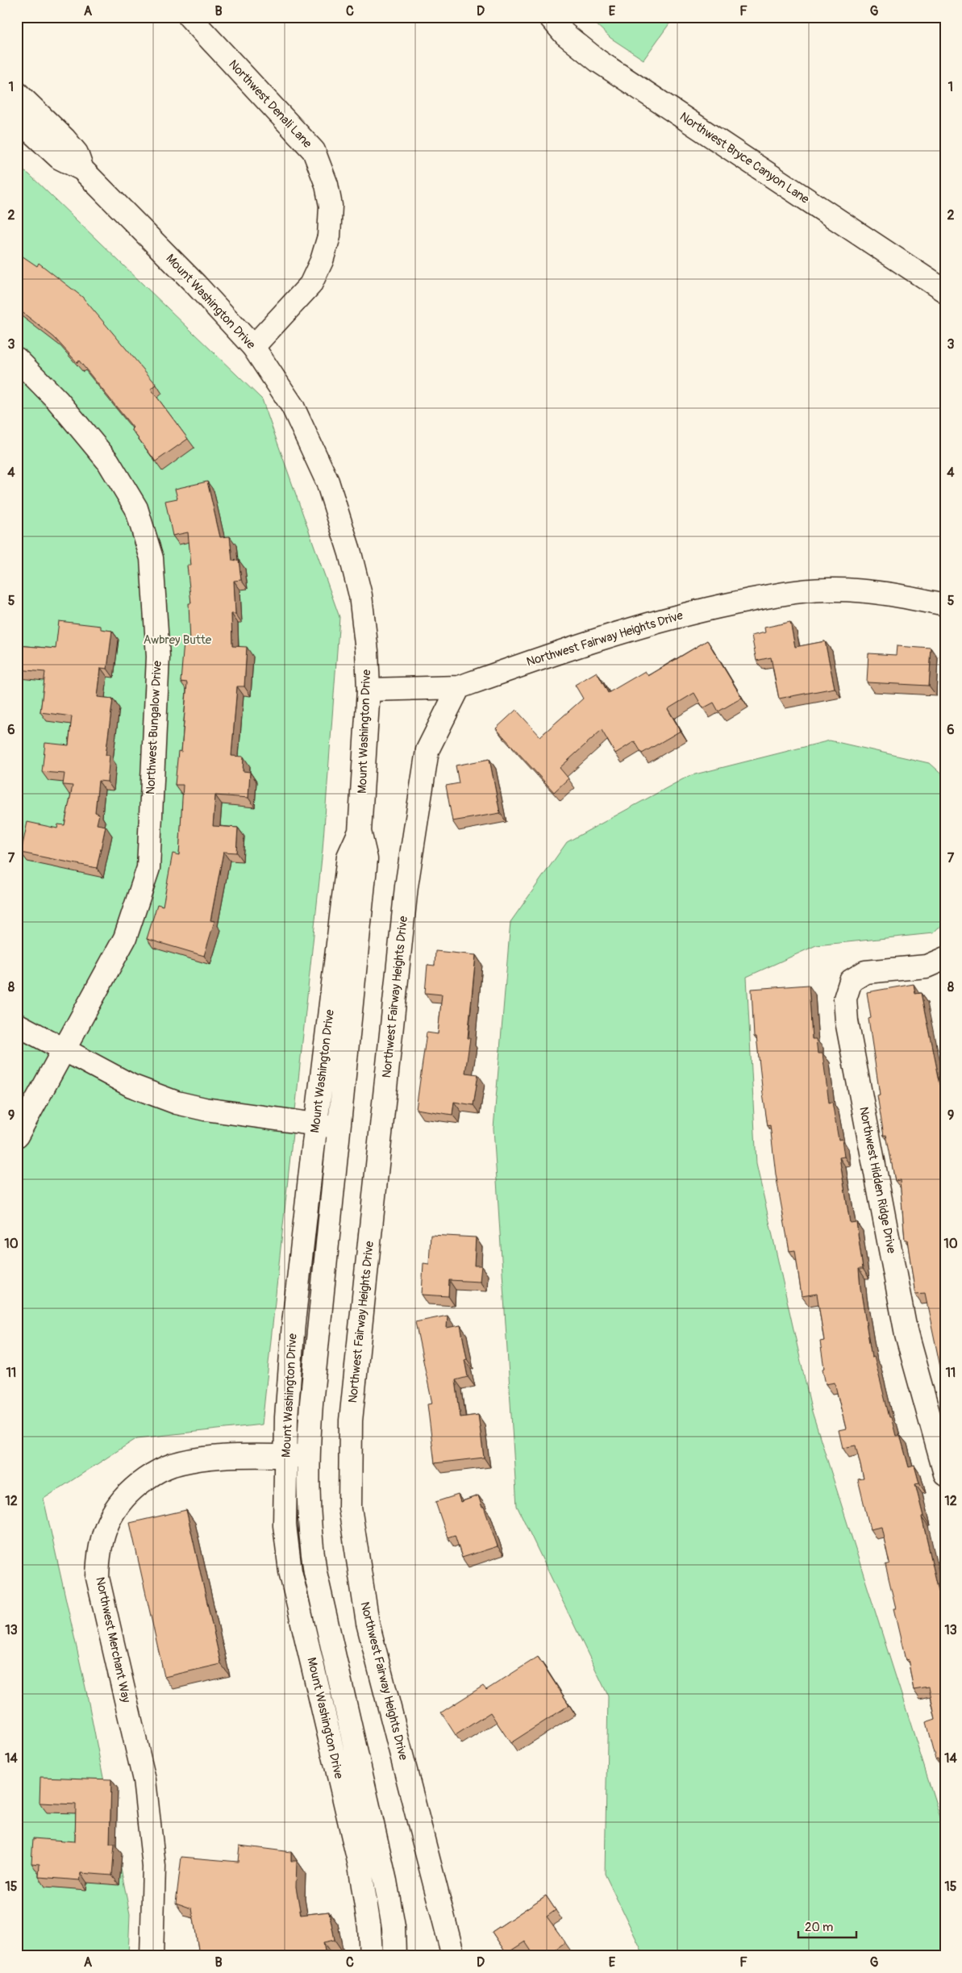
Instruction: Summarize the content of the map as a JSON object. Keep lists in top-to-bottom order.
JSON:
{
  "streets": {
    "street": [
      "Northwest Denali Lane",
      "Northwest Bryce Canyon Lane",
      "Mount Washington Drive",
      "Northwest Fairway Heights Drive",
      "Northwest Bungalow Drive",
      "Northwest Hidden Ridge Drive",
      "Northwest Merchant Way"
    ]
  },
  "crossings": [
    ["Northwest Denali Lane", "Mount Washington Drive"],
    ["Mount Washington Drive", "Northwest Fairway Heights Drive"],
    ["Mount Washington Drive", "Northwest Merchant Way"]
  ],
  "parks": ["Awbrey Butte"],
  "scale_bar": "20 m",
  "grid": {
    "columns": [
      "A",
      "B",
      "C",
      "D",
      "E",
      "F",
      "G"
    ],
    "rows": [
      "1",
      "2",
      "3",
      "4",
      "5",
      "6",
      "7",
      "8",
      "9",
      "10",
      "11",
      "12",
      "13",
      "14",
      "15"
    ]
  }
}
